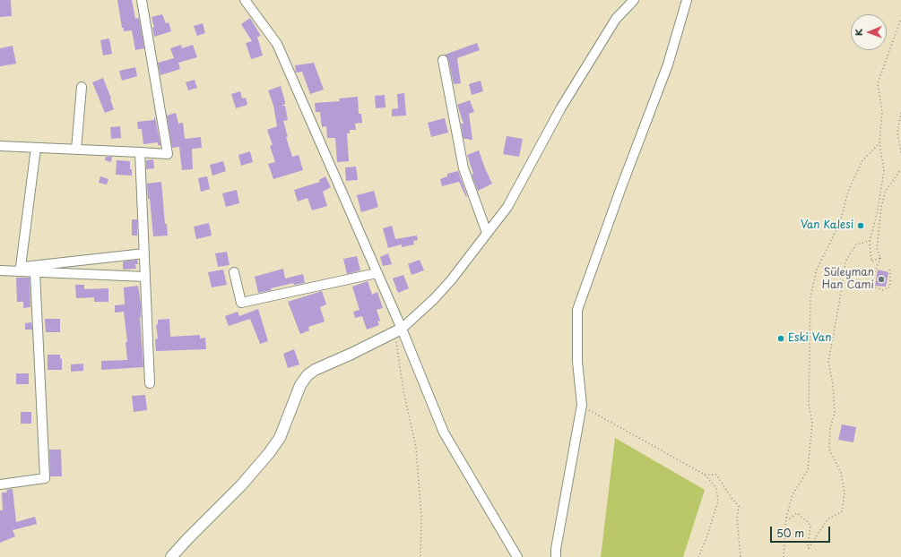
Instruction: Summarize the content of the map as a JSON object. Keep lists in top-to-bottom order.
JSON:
{
  "places": ["Van Kalesi", "Süleyman Han Cami", "Eski Van"],
  "scale_bar": "50 m",
  "north": "left"
}
